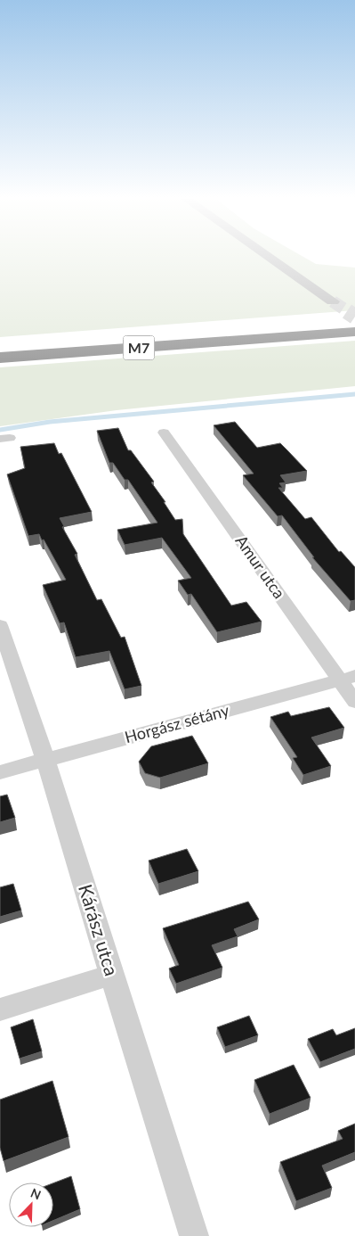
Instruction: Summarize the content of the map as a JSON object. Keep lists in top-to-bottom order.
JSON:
{
  "streets": {
    "highway": ["M7"],
    "street": ["Amur utca", "Horgász sétány", "Kárász utca"]
  },
  "crossings": [
    ["Amur utca", "Horgász sétány"],
    ["Horgász sétány", "Kárász utca"]
  ],
  "north": "top right"
}
